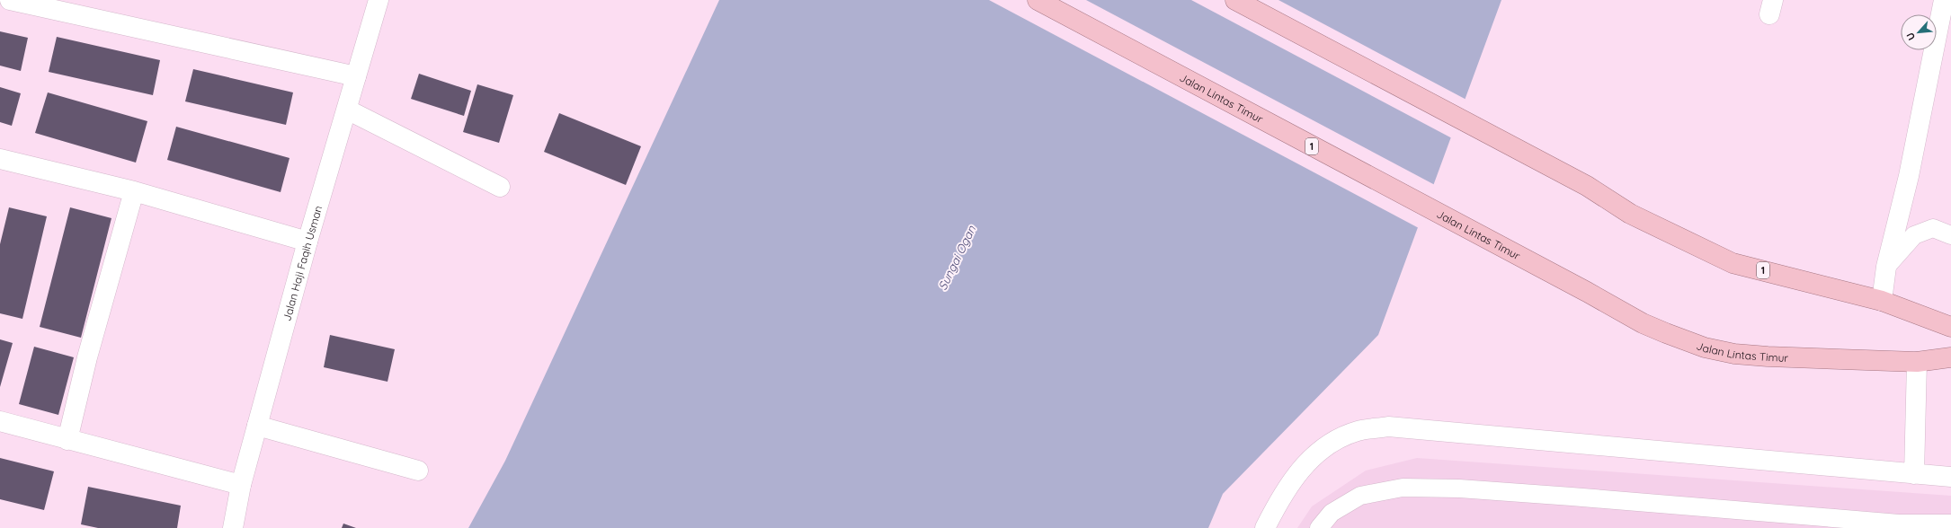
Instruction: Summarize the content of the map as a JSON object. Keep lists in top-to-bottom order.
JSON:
{
  "streets": {
    "highway": ["Jalan Lintas Timur", "1"],
    "street": ["Jalan Haji Faqih Usman"]
  },
  "water": ["Sungai Ogan"],
  "north": "bottom left"
}
